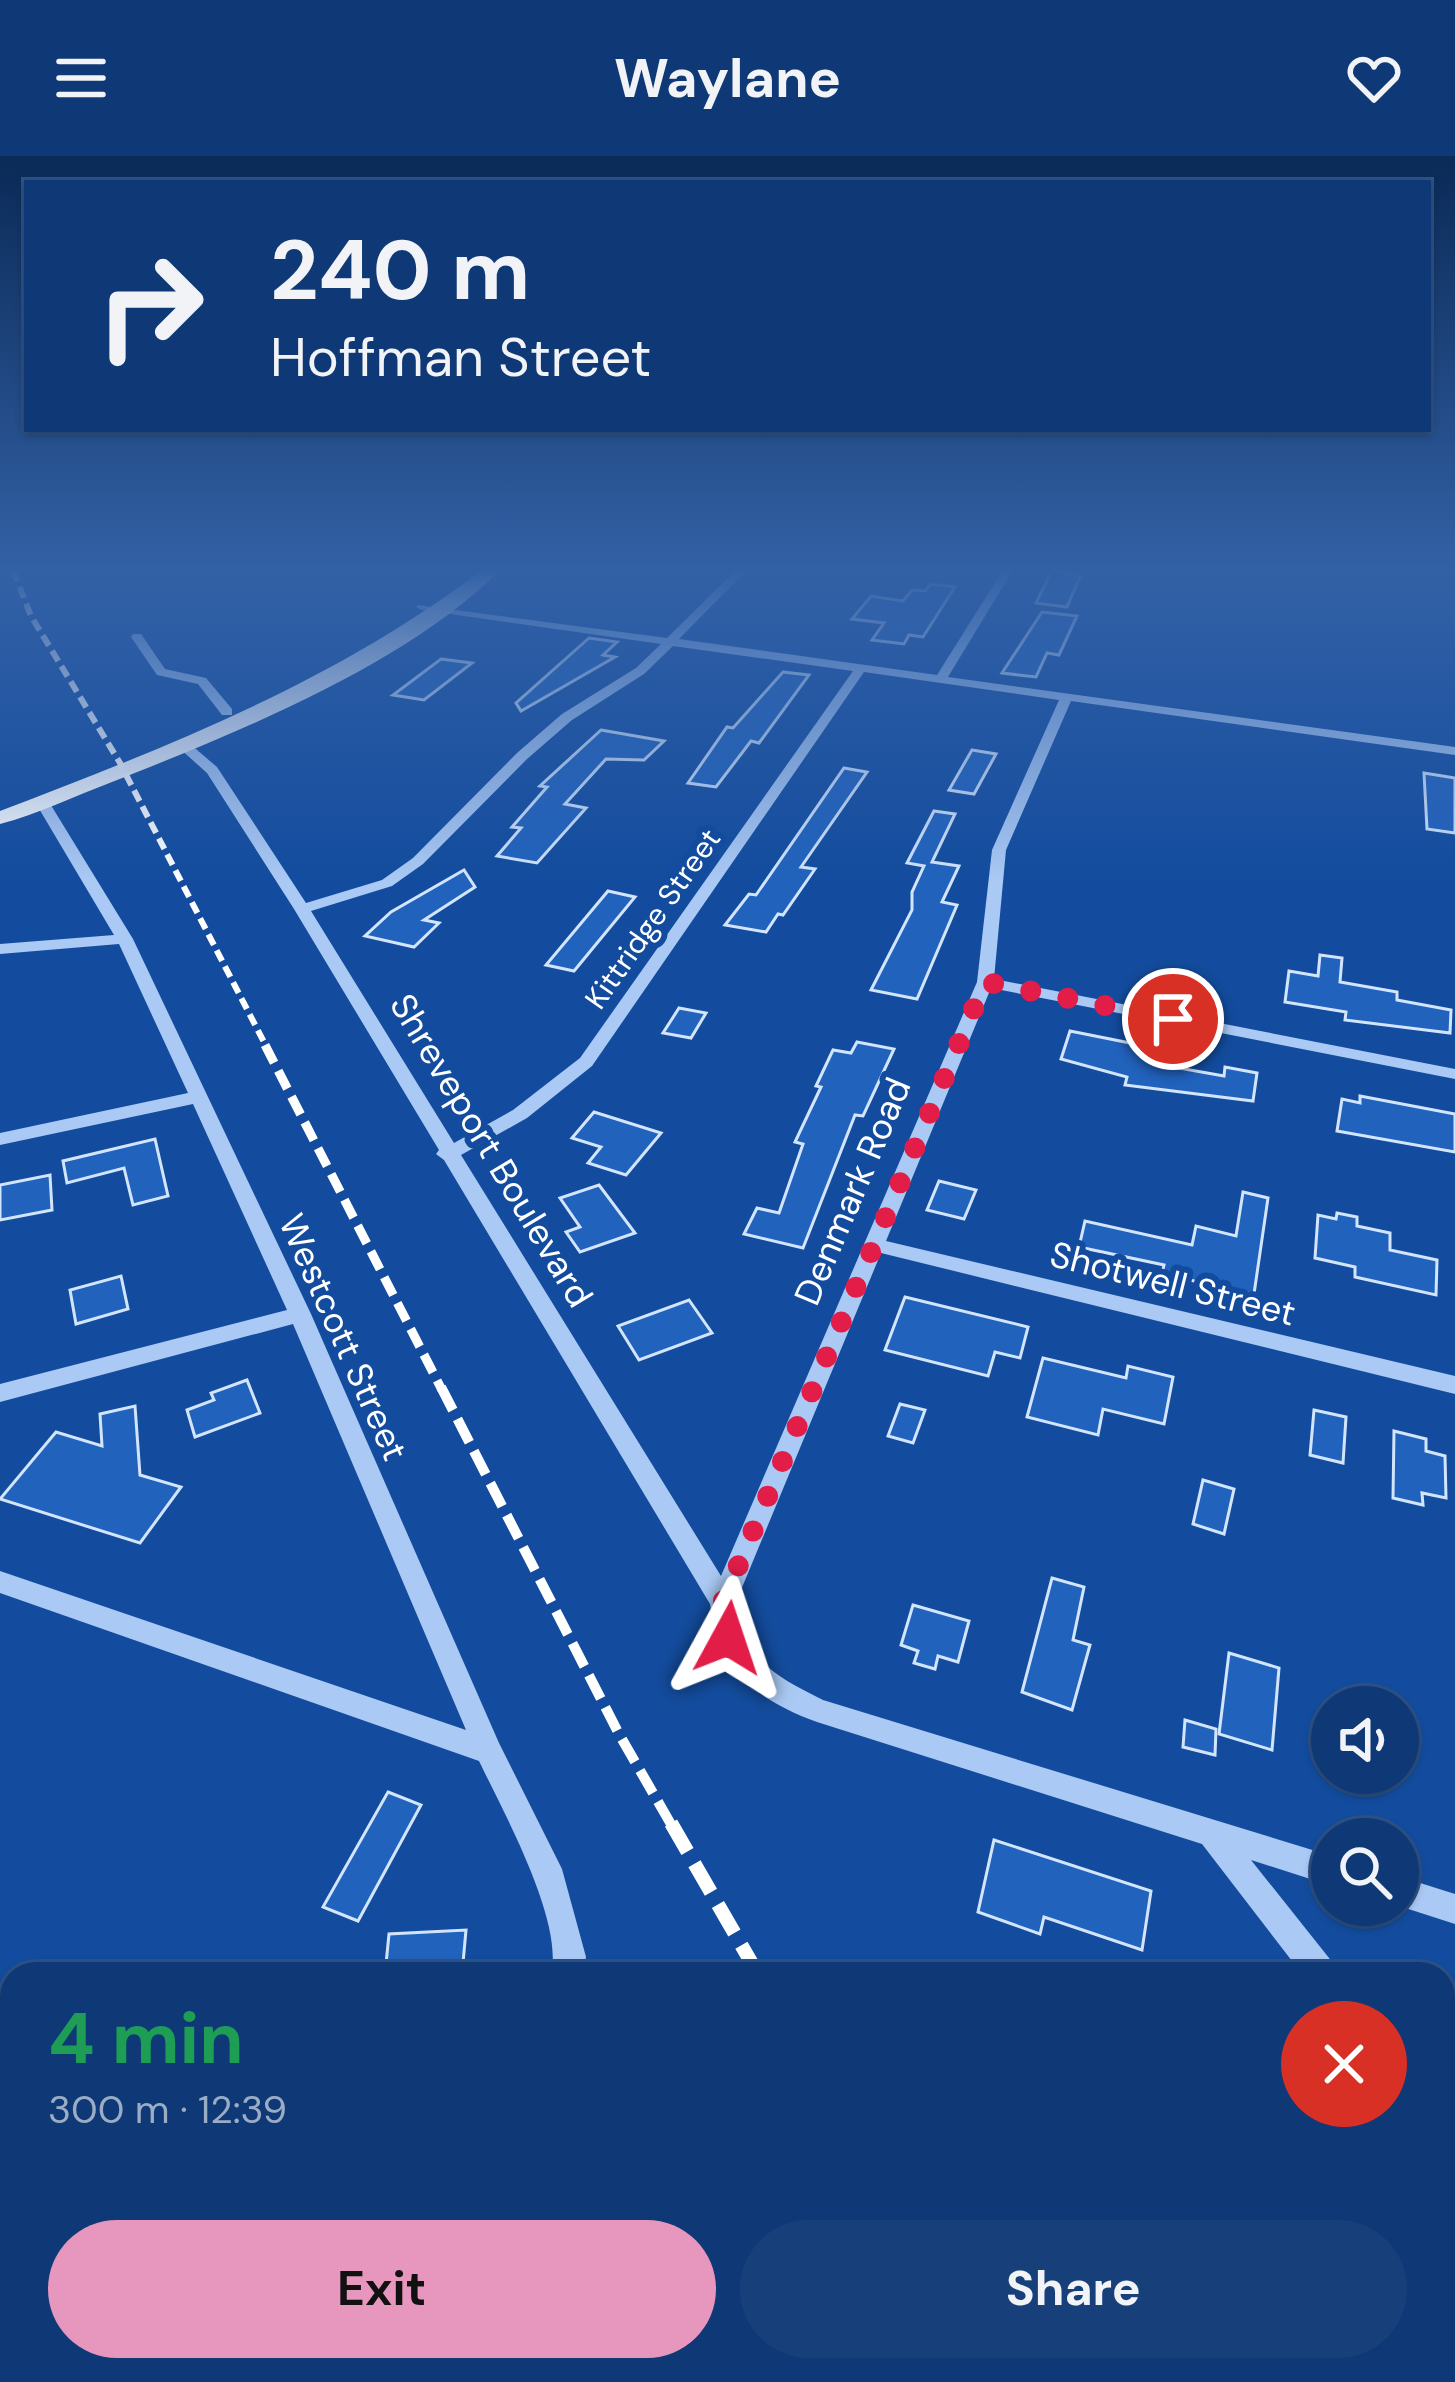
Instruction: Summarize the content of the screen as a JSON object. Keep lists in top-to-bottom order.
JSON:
{
  "streets": {
    "street": [
      "Kittridge Street",
      "Shreveport Boulevard",
      "Denmark Road",
      "Shotwell Street",
      "Westcott Street"
    ]
  },
  "crossings": [
    ["Kittridge Street", "Shreveport Boulevard"],
    ["Shreveport Boulevard", "Denmark Road"],
    ["Denmark Road", "Shotwell Street"]
  ],
  "page": {
    "header": "Waylane",
    "turn": ["240 m", "Hoffman Street"],
    "heading": ["4 min", "300 m · 12:39"],
    "buttons": ["Exit", "Share"]
  }
}
